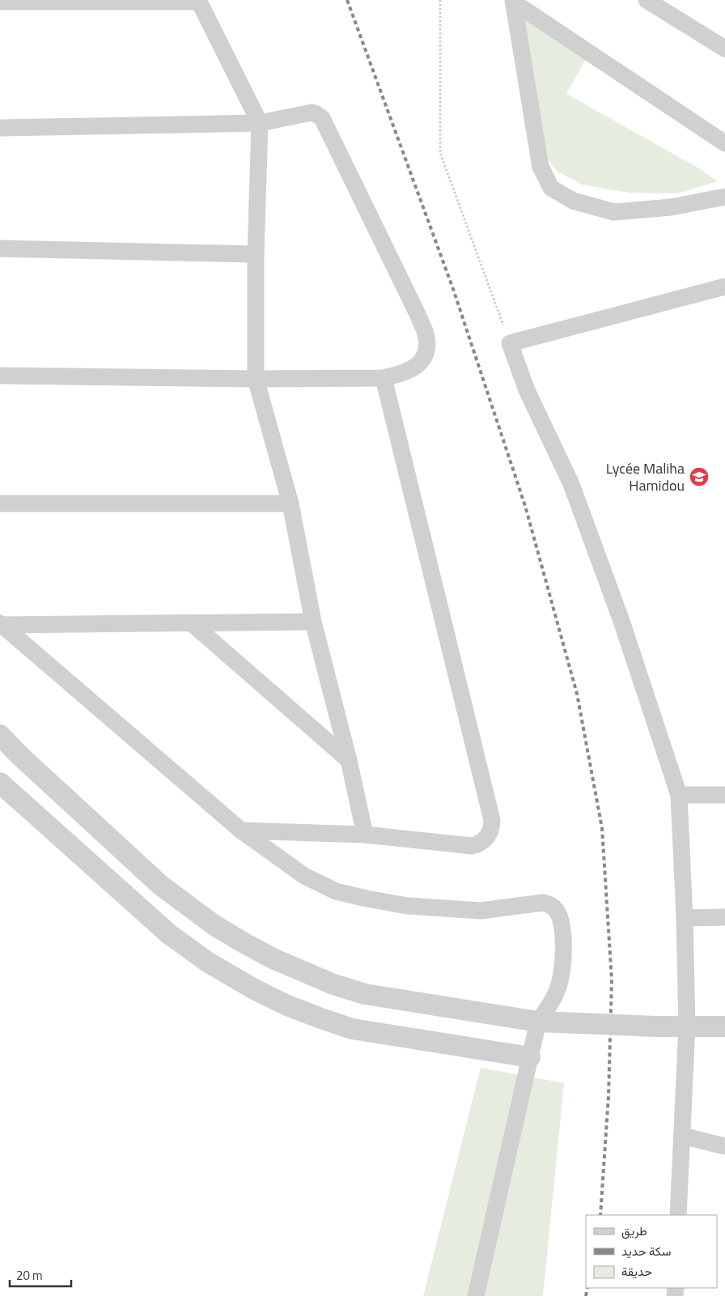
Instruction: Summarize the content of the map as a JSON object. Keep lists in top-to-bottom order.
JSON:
{
  "places": {
    "school or university": ["Lycée Maliha Hamidou"]
  },
  "legend": ["طريق", "سكة حديد", "حديقة"],
  "scale_bar": "20 m"
}
